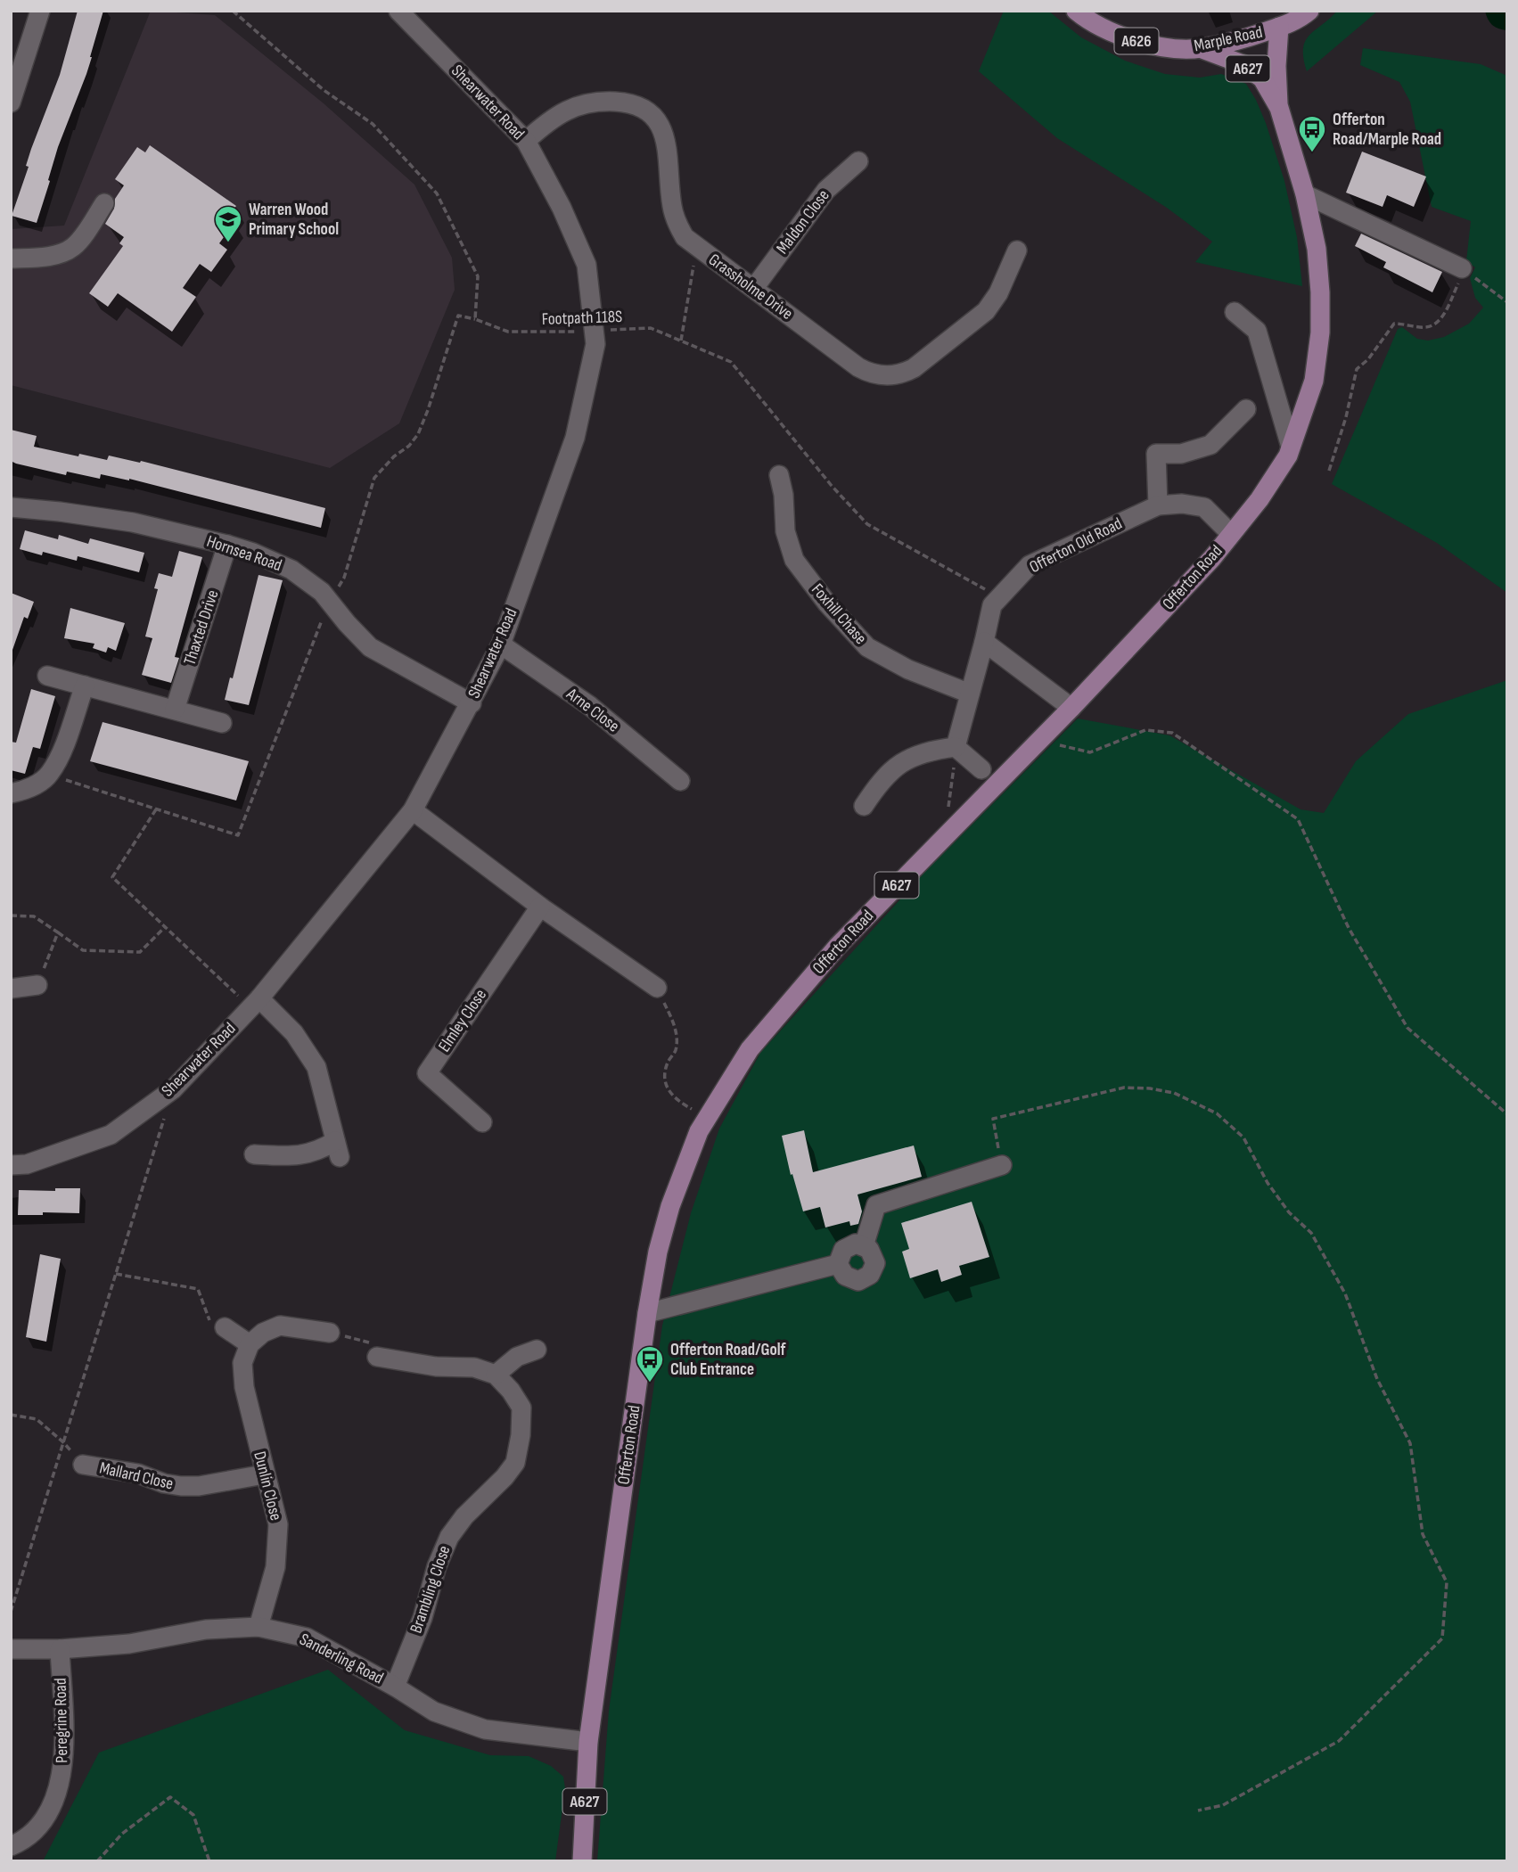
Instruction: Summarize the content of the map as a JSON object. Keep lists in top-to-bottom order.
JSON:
{
  "streets": {
    "main road": [
      "Marple Road",
      "A626",
      "A627",
      "Offerton Road"
    ],
    "street": [
      "Shearwater Road",
      "Maldon Close",
      "Grassholme Drive",
      "Offerton Old Road",
      "Hornsea Road",
      "Foxhill Chase",
      "Thaxted Drive",
      "Arne Close",
      "Elmley Close",
      "Mallard Close",
      "Dunlin Close",
      "Brambling Close",
      "Sanderling Road",
      "Peregrine Road"
    ],
    "path": ["Footpath 118S"]
  },
  "crossings": [
    ["Marple Road", "Offerton Road"],
    ["Shearwater Road", "Grassholme Drive"],
    ["Shearwater Road", "Footpath 118S"],
    ["Shearwater Road", "Hornsea Road"],
    ["Shearwater Road", "Arne Close"],
    ["Maldon Close", "Grassholme Drive"],
    ["Footpath 118S", "Offerton Old Road"],
    ["Offerton Old Road", "Offerton Road"],
    ["Offerton Old Road", "Foxhill Chase"],
    ["Hornsea Road", "Thaxted Drive"],
    ["Offerton Road", "Sanderling Road"],
    ["Mallard Close", "Dunlin Close"],
    ["Dunlin Close", "Sanderling Road"],
    ["Brambling Close", "Sanderling Road"],
    ["Sanderling Road", "Peregrine Road"]
  ],
  "places": {
    "bus stop": ["Offerton Road/Marple Road", "Offerton Road/Golf Club Entrance"],
    "school or university": ["Warren Wood Primary School"]
  }
}
